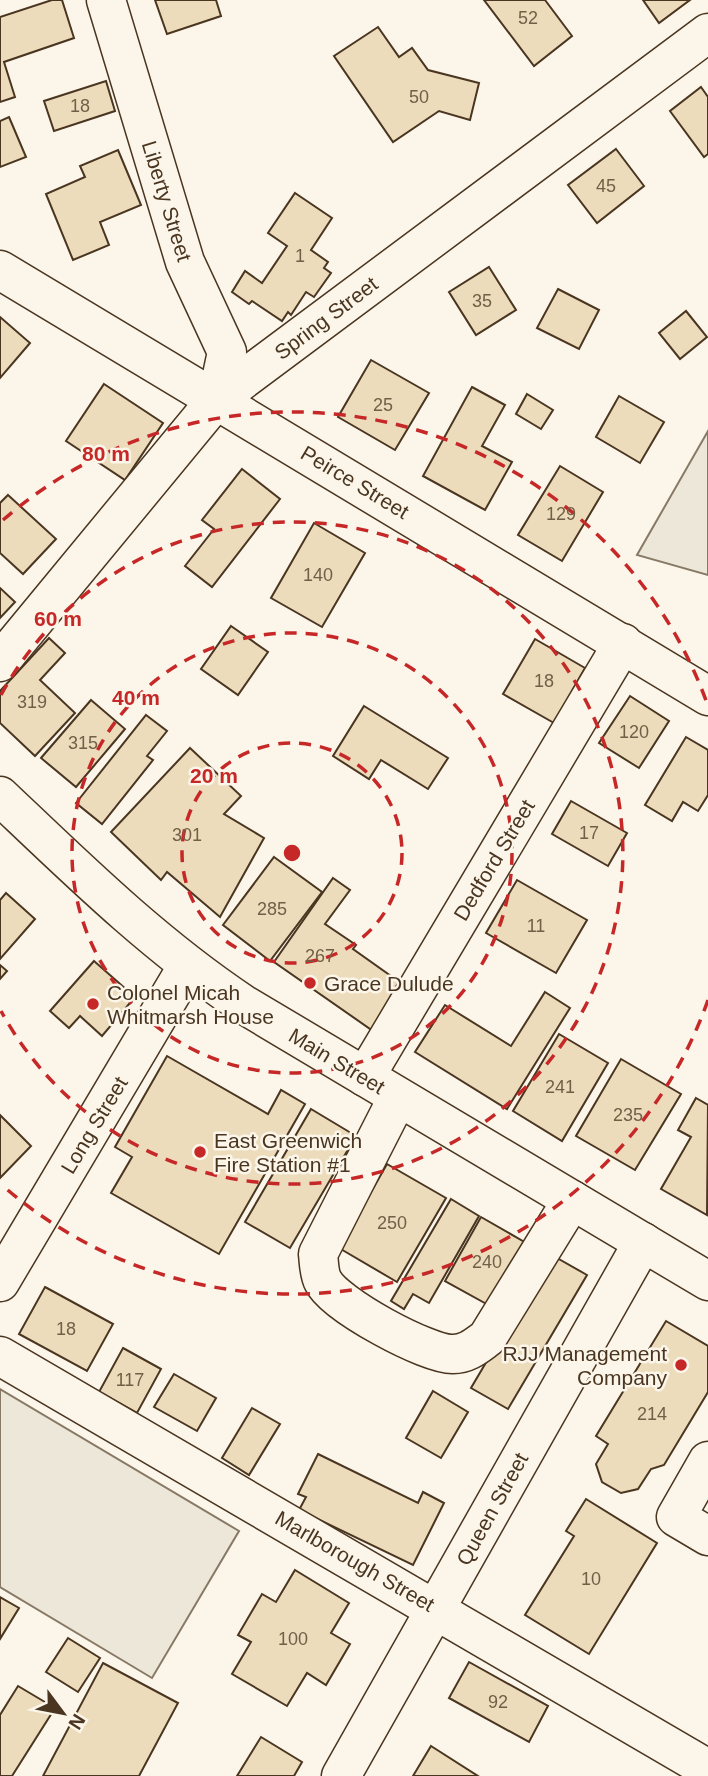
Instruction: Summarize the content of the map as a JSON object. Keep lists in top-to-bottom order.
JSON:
{
  "streets": {
    "street": [
      "Liberty Street",
      "Spring Street",
      "Peirce Street",
      "Dedford Street",
      "Main Street",
      "Long Street",
      "Queen Street",
      "Marlborough Street"
    ]
  },
  "crossings": [
    ["Liberty Street", "Spring Street"],
    ["Liberty Street", "Peirce Street"],
    ["Spring Street", "Peirce Street"],
    ["Peirce Street", "Dedford Street"],
    ["Dedford Street", "Main Street"],
    ["Main Street", "Long Street"],
    ["Main Street", "Queen Street"],
    ["Queen Street", "Marlborough Street"]
  ],
  "places": [
    "Grace Dulude",
    "Colonel Micah Whitmarsh House",
    "East Greenwich Fire Station #1",
    "RJJ Management Company"
  ],
  "house_numbers": [
    "52",
    "50",
    "18",
    "45",
    "1",
    "35",
    "25",
    "129",
    "140",
    "18",
    "319",
    "120",
    "315",
    "17",
    "301",
    "285",
    "11",
    "267",
    "241",
    "235",
    "250",
    "240",
    "18",
    "117",
    "214",
    "10",
    "100",
    "92"
  ],
  "north": "bottom right",
  "rings": [
    "80 m",
    "60 m",
    "40 m",
    "20 m"
  ]
}
